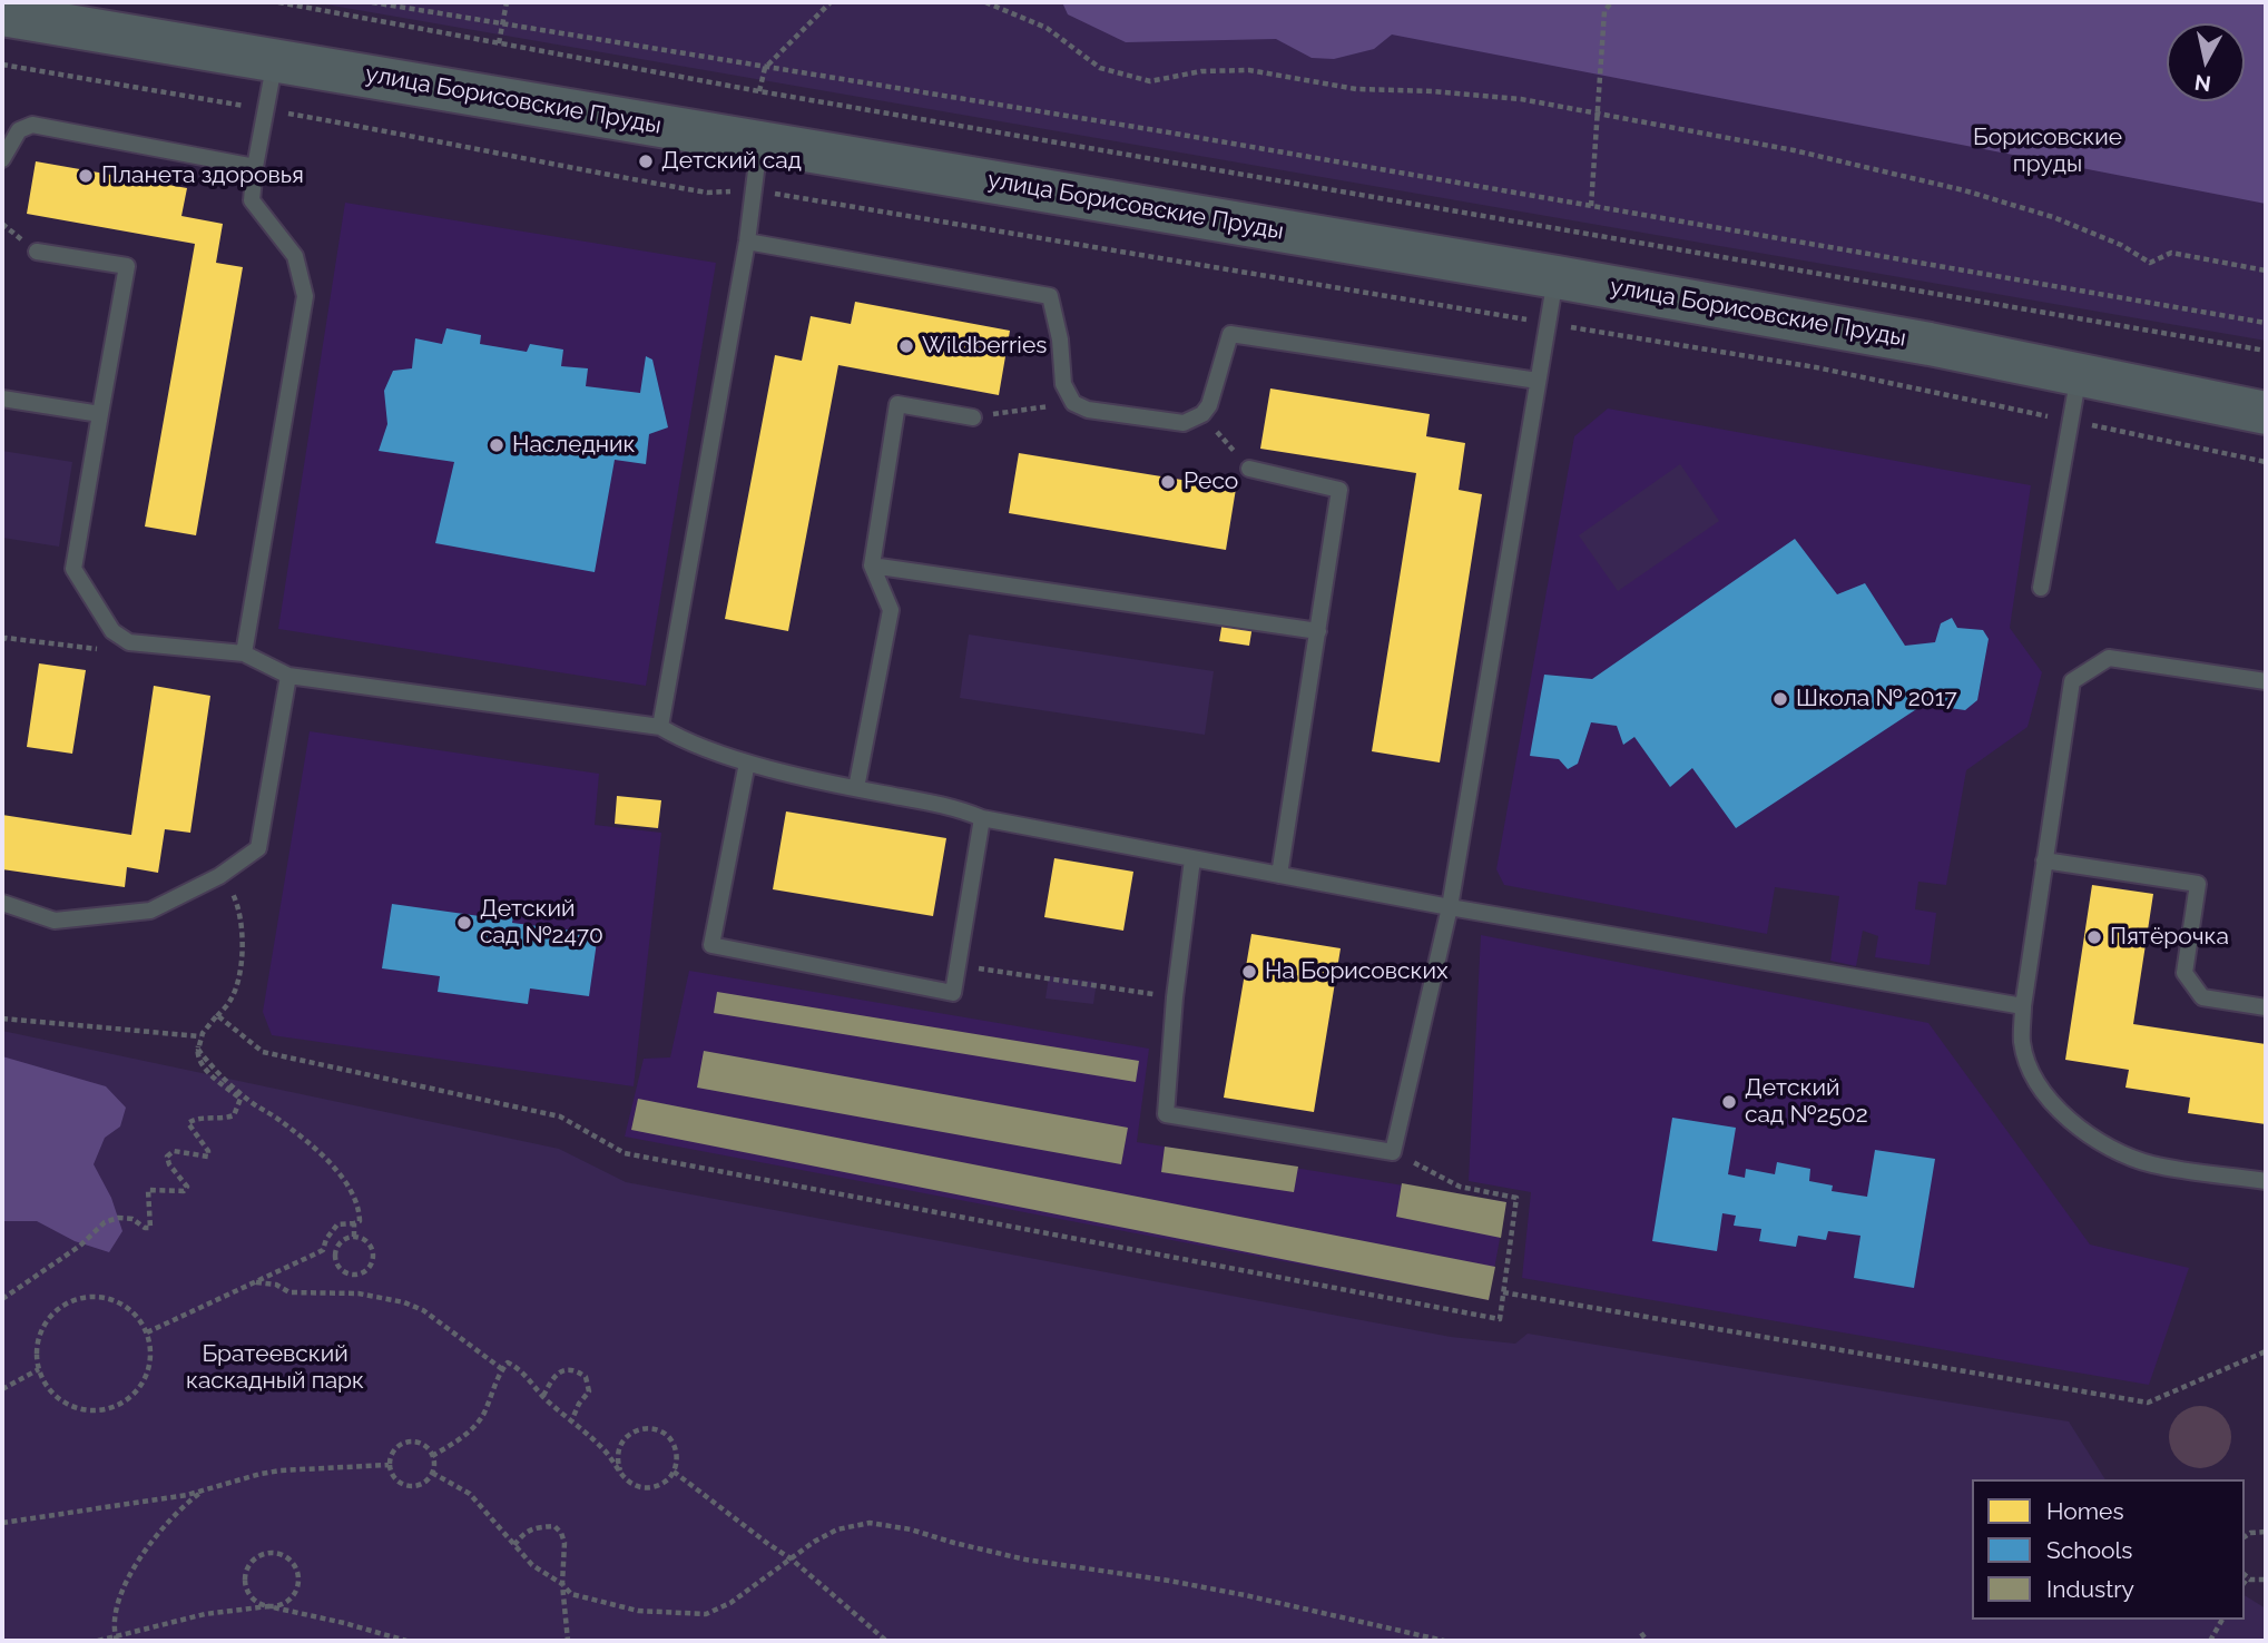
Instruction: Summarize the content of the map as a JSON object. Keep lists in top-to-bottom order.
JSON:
{
  "streets": {
    "main road": ["улица Борисовские Пруды"]
  },
  "parks": ["Борисовские пруды", "Братеевский каскадный парк"],
  "places": [
    "Детский сад",
    "Планета здоровья",
    "Wildberries",
    "Наследник",
    "Ресо",
    "Школа № 2017",
    "Детский сад №2470",
    "Пятёрочка",
    "На Борисовских",
    "Детский сад №2502"
  ],
  "legend": ["Homes", "Schools", "Industry"],
  "north": "bottom"
}
